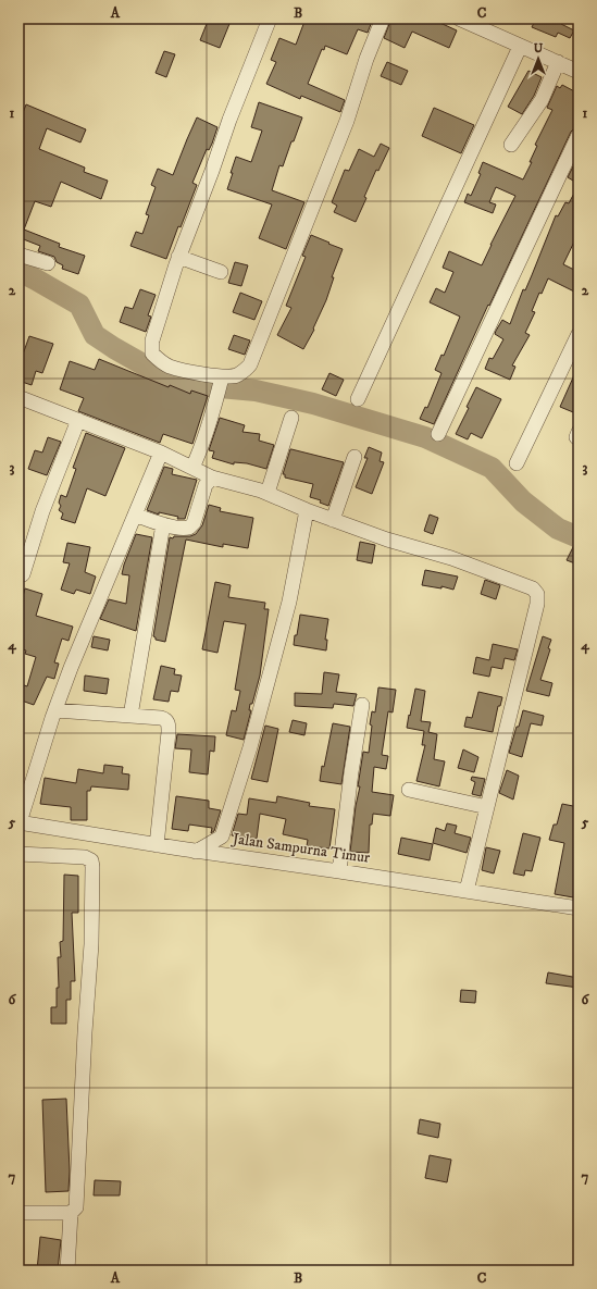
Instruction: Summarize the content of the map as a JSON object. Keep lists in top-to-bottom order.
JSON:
{
  "streets": {
    "street": ["Jalan Sampurna Timur"]
  },
  "north": "top",
  "grid": {
    "columns": ["A", "B", "C"],
    "rows": [
      "1",
      "2",
      "3",
      "4",
      "5",
      "6",
      "7"
    ]
  }
}
